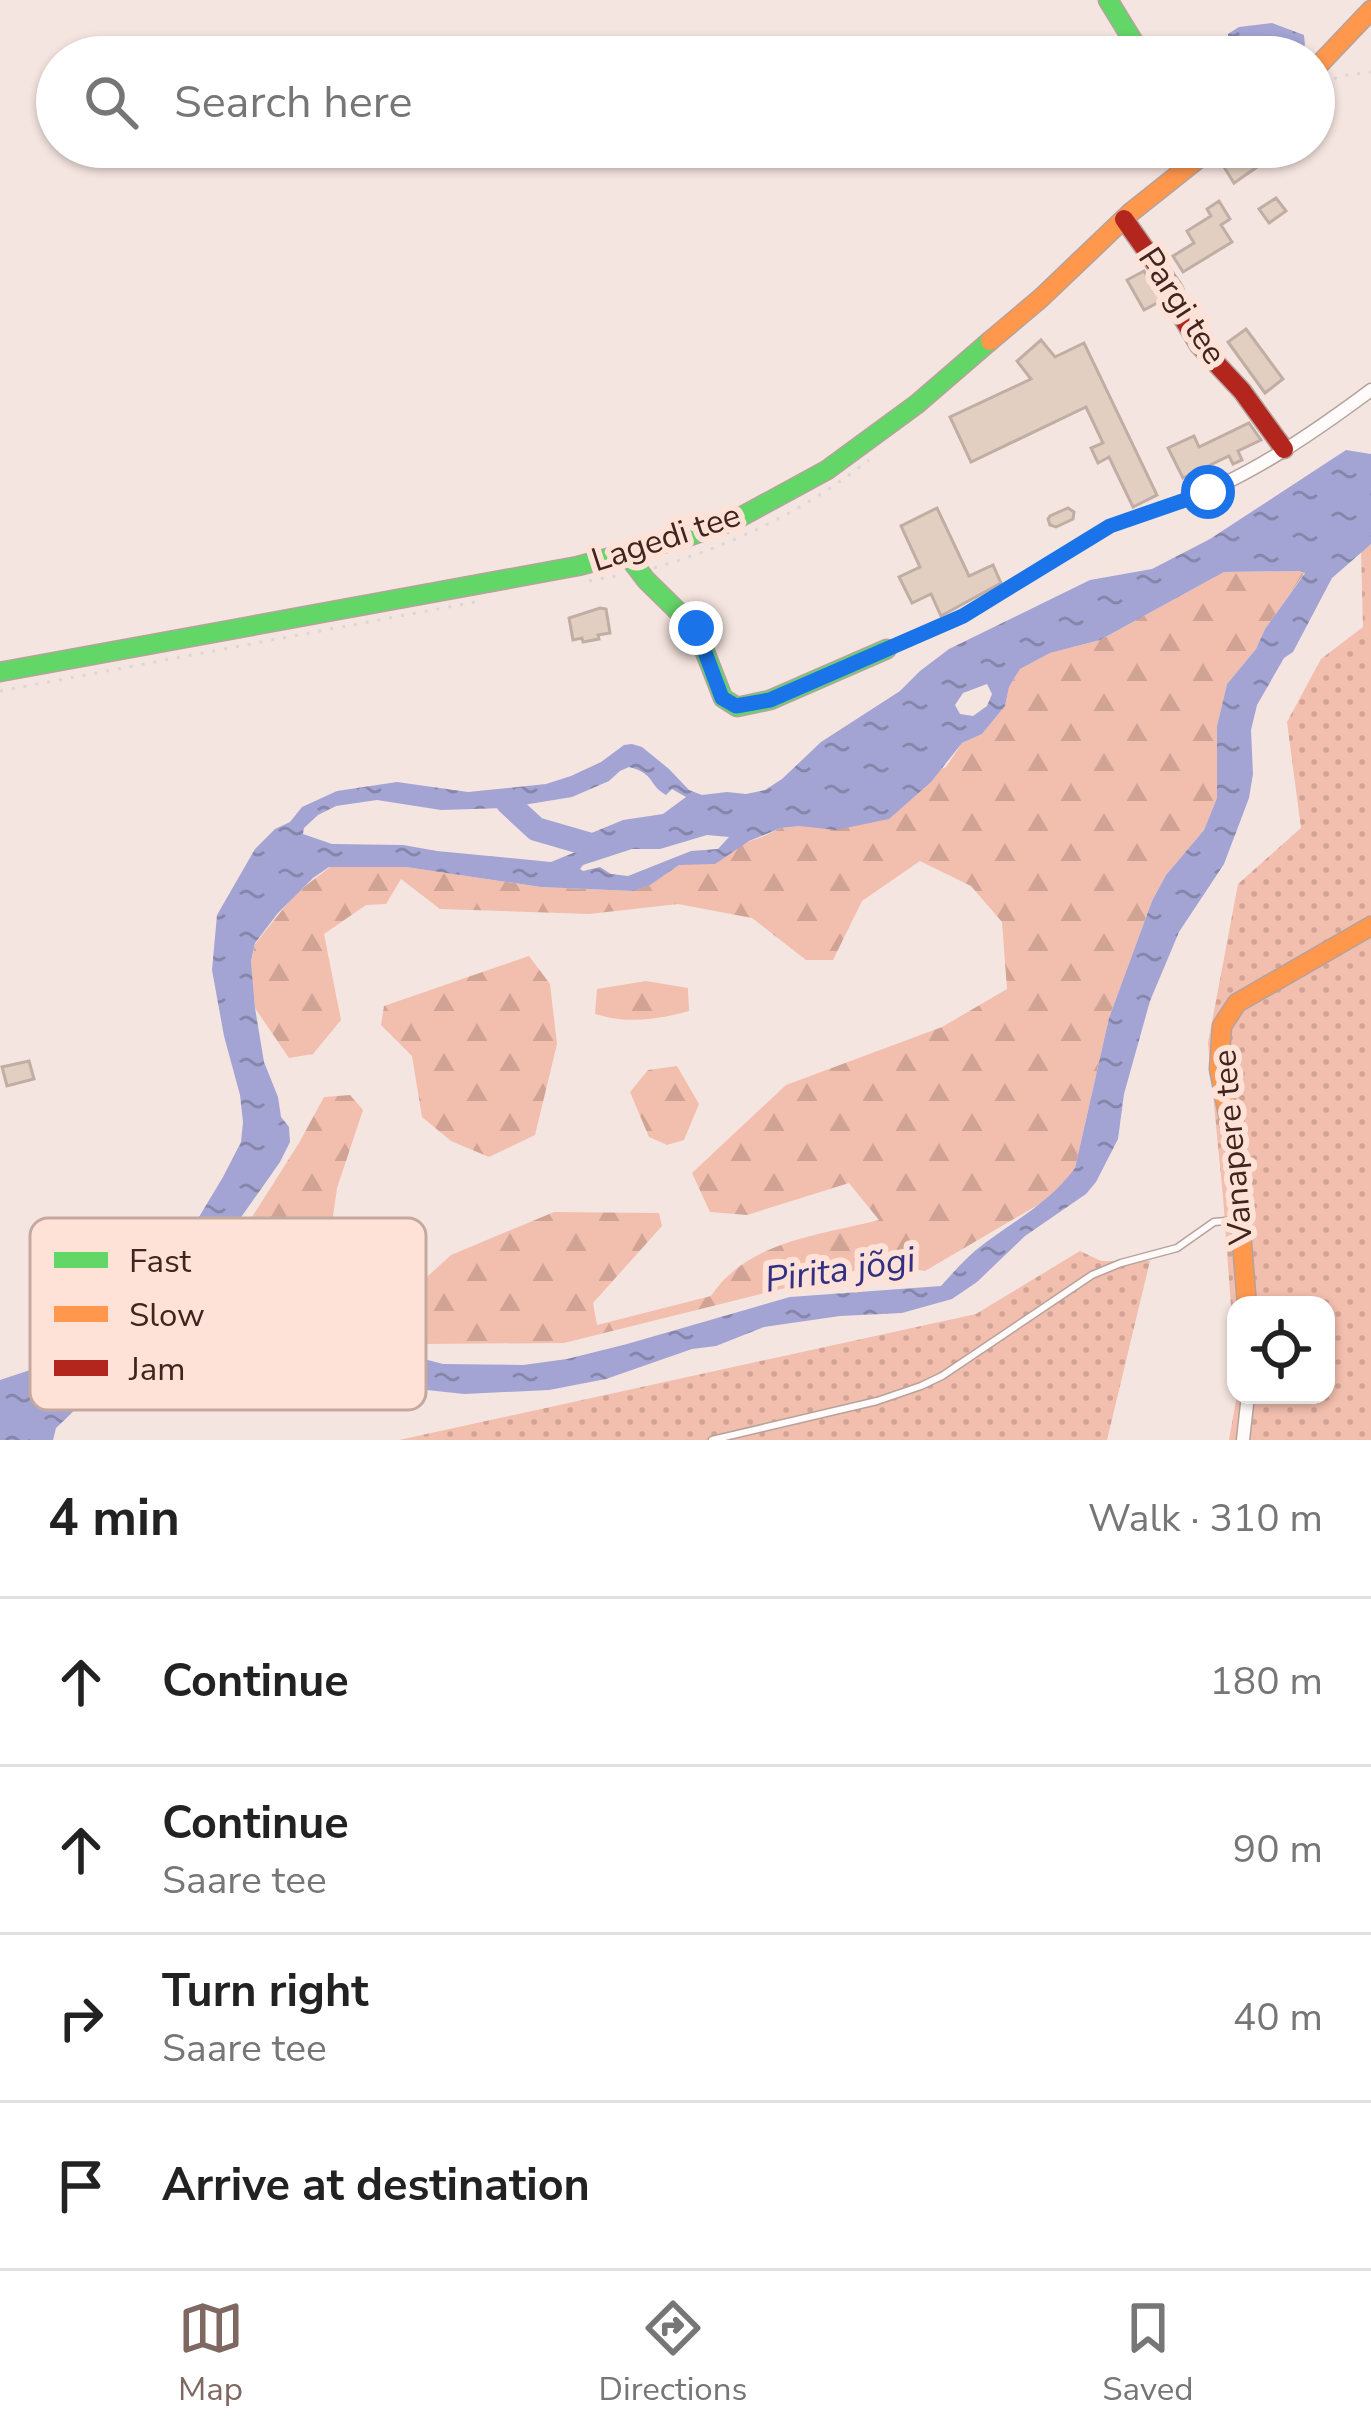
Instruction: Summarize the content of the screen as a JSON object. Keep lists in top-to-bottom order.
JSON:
{
  "streets": {
    "street": ["Pargi tee", "Lagedi tee", "Vanapere tee"]
  },
  "crossings": [
    ["Pargi tee", "Lagedi tee"]
  ],
  "water": ["Pirita jõgi"],
  "legend": ["Fast", "Slow", "Jam"],
  "page": {
    "search": "Search here",
    "heading": ["4 min", "Walk · 310 m"],
    "list": [
      ["Continue", "180 m"],
      ["Continue", "Saare tee", "90 m"],
      ["Turn right", "Saare tee", "40 m"],
      "Arrive at destination"
    ],
    "nav": ["Map", "Directions", "Saved"]
  }
}
